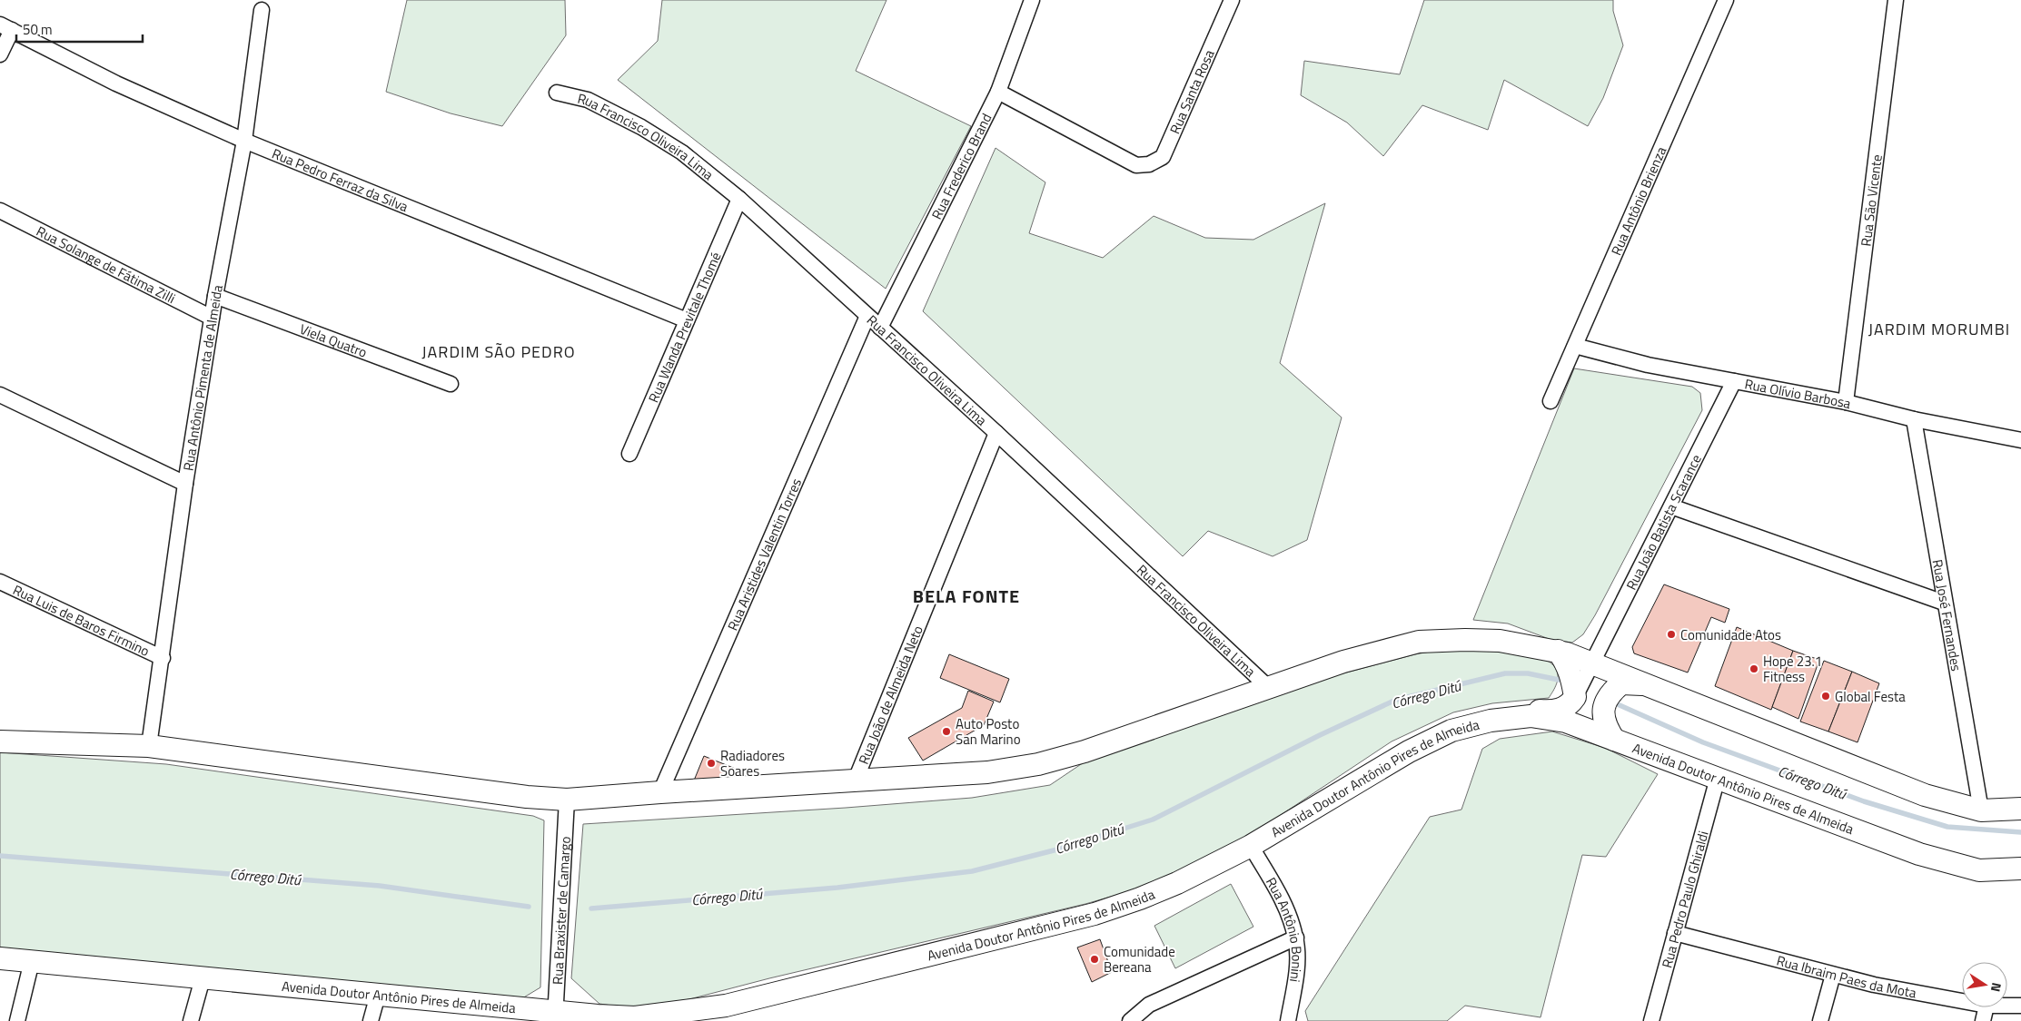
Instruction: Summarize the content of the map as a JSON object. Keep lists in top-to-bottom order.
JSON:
{
  "streets": {
    "main road": ["Avenida Doutor Antônio Pires de Almeida"],
    "street": [
      "Rua Santa Rosa",
      "Rua Francisco Oliveira Lima",
      "Rua Frederico Brand",
      "Rua Pedro Ferraz da Silva",
      "Rua Antônio Brienza",
      "Rua São Vicente",
      "Rua Solange de Fátima Zilli",
      "Rua Wanda Previtale Thomé",
      "Viela Quatro",
      "Rua Antônio Pimenta de Almeida",
      "Rua Olívio Barbosa",
      "Rua João Batista Scarance",
      "Rua Aristides Valentin Torres",
      "Rua José Fernandes",
      "Rua Luis de Baros Firmino",
      "Rua João de Almeida Neto",
      "Rua Pedro Paulo Ghiraldi",
      "Rua Braxister de Camargo",
      "Rua Antônio Bonini",
      "Rua Ibraim Paes da Mota"
    ]
  },
  "crossings": [
    ["Rua Santa Rosa", "Rua Frederico Brand"],
    ["Rua Francisco Oliveira Lima", "Rua Frederico Brand"],
    ["Rua Francisco Oliveira Lima", "Rua Wanda Previtale Thomé"],
    ["Rua Francisco Oliveira Lima", "Rua Aristides Valentin Torres"],
    ["Rua Francisco Oliveira Lima", "Rua João de Almeida Neto"],
    ["Rua Pedro Ferraz da Silva", "Rua Wanda Previtale Thomé"],
    ["Rua Pedro Ferraz da Silva", "Rua Antônio Pimenta de Almeida"],
    ["Rua Antônio Brienza", "Rua Olívio Barbosa"],
    ["Rua São Vicente", "Rua Olívio Barbosa"],
    ["Rua Solange de Fátima Zilli", "Rua Antônio Pimenta de Almeida"],
    ["Viela Quatro", "Rua Antônio Pimenta de Almeida"],
    ["Rua Antônio Pimenta de Almeida", "Rua Luis de Baros Firmino"],
    ["Rua Olívio Barbosa", "Rua João Batista Scarance"],
    ["Rua Olívio Barbosa", "Rua José Fernandes"],
    ["Avenida Doutor Antônio Pires de Almeida", "Rua Pedro Paulo Ghiraldi"],
    ["Avenida Doutor Antônio Pires de Almeida", "Rua Braxister de Camargo"],
    ["Avenida Doutor Antônio Pires de Almeida", "Rua Antônio Bonini"],
    ["Rua Pedro Paulo Ghiraldi", "Rua Ibraim Paes da Mota"]
  ],
  "districts": ["JARDIM MORUMBI", "JARDIM SÃO PEDRO", "BELA FONTE"],
  "water": ["Córrego Ditú"],
  "places": [
    "Comunidade Atos",
    "Hope 23.1 Fitness",
    "Global Festa",
    "Auto Posto San Marino",
    "Radiadores Soares",
    "Comunidade Bereana"
  ],
  "scale_bar": "50 m",
  "north": "right"
}
